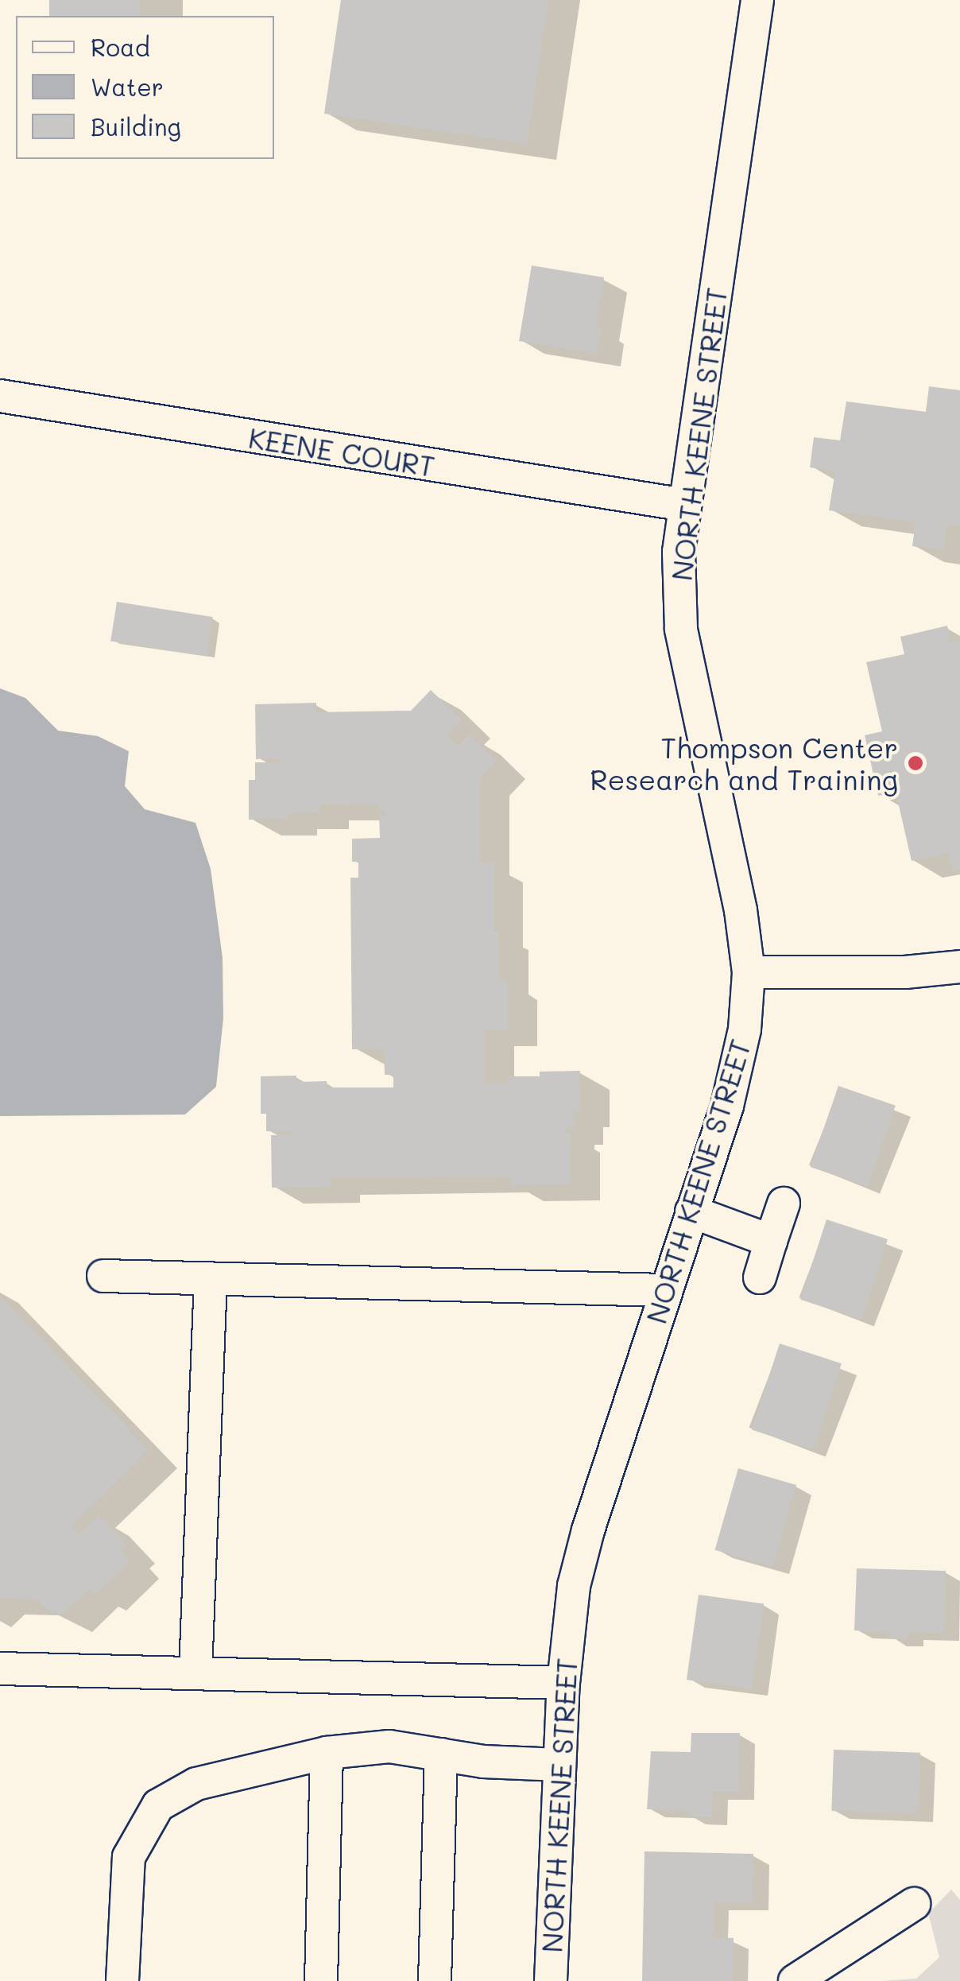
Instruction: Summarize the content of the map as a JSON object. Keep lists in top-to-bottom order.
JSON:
{
  "streets": {
    "street": ["NORTH KEENE STREET", "KEENE COURT"]
  },
  "crossings": [
    ["NORTH KEENE STREET", "KEENE COURT"]
  ],
  "places": ["Thompson Center Research and Training"],
  "legend": ["Road", "Water", "Building"]
}
